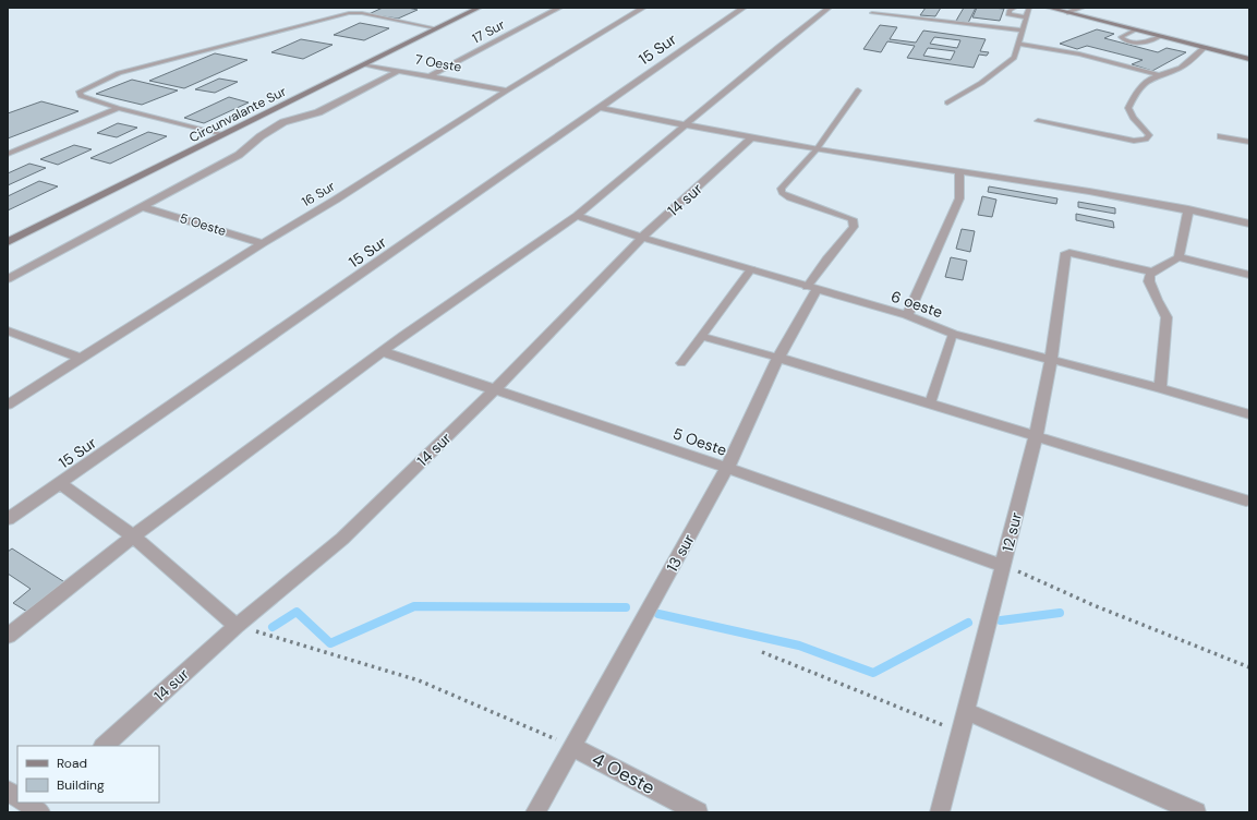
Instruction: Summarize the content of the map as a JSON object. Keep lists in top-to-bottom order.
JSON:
{
  "streets": {
    "main road": ["Circunvalante Sur"],
    "street": [
      "17 Sur",
      "15 Sur",
      "7 Oeste",
      "16 Sur",
      "14 sur",
      "5 Oeste",
      "6 oeste",
      "12 sur",
      "13 sur",
      "4 Oeste"
    ]
  },
  "crossings": [
    ["17 Sur", "7 Oeste"],
    ["7 Oeste", "Circunvalante Sur"],
    ["7 Oeste", "16 Sur"],
    ["16 Sur", "5 Oeste"],
    ["14 sur", "5 Oeste"],
    ["14 sur", "6 oeste"],
    ["5 Oeste", "12 sur"],
    ["5 Oeste", "13 sur"],
    ["6 oeste", "12 sur"],
    ["6 oeste", "13 sur"],
    ["13 sur", "4 Oeste"]
  ],
  "legend": ["Road", "Building"]
}
